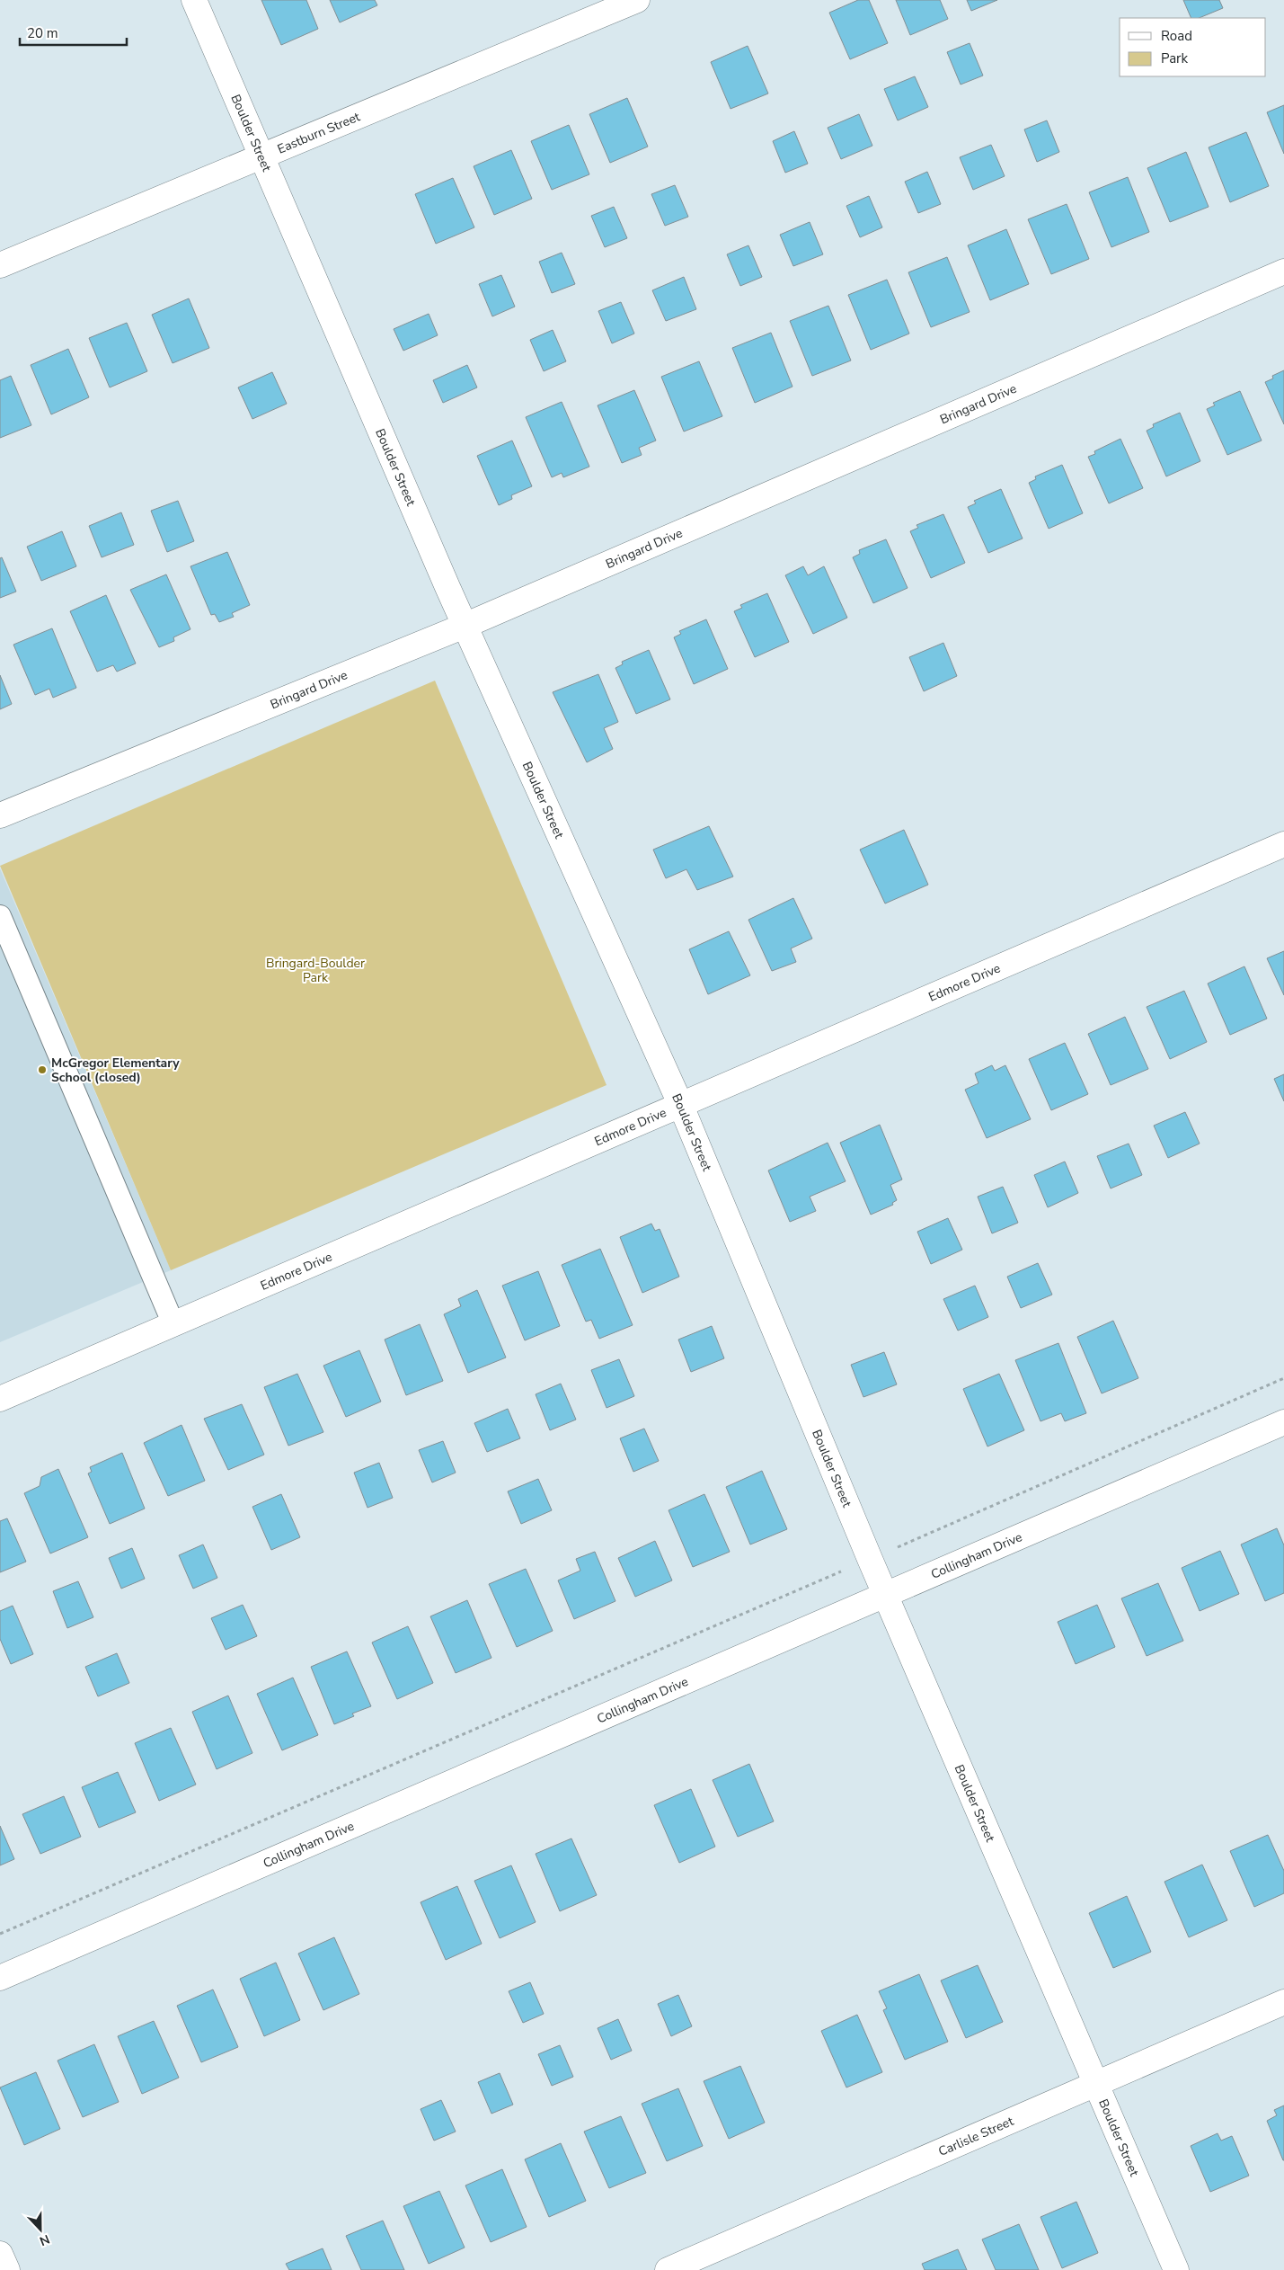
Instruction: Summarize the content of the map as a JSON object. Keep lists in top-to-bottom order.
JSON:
{
  "streets": {
    "street": [
      "Boulder Street",
      "Eastburn Street",
      "Bringard Drive",
      "Edmore Drive",
      "Collingham Drive",
      "Carlisle Street"
    ]
  },
  "crossings": [
    ["Boulder Street", "Eastburn Street"],
    ["Boulder Street", "Bringard Drive"],
    ["Boulder Street", "Edmore Drive"],
    ["Boulder Street", "Collingham Drive"],
    ["Boulder Street", "Carlisle Street"]
  ],
  "parks": ["Bringard-Boulder Park"],
  "places": ["McGregor Elementary School (closed)"],
  "legend": ["Road", "Park"],
  "scale_bar": "20 m",
  "north": "bottom"
}
